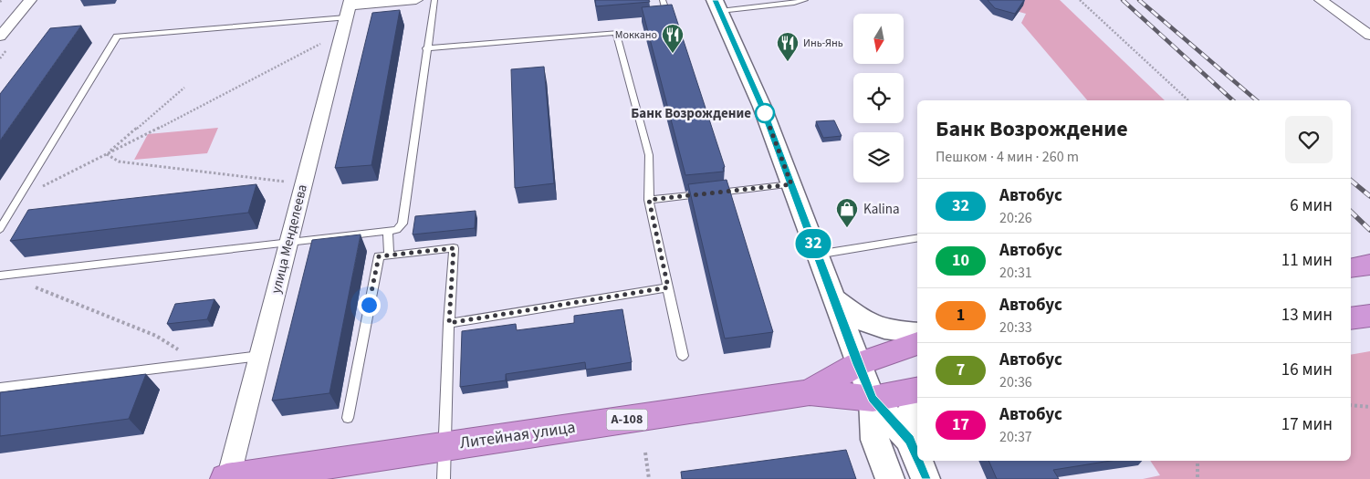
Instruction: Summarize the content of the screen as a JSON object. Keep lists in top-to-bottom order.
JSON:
{
  "streets": {
    "highway": ["А-108", "Литейная улица"],
    "street": ["улица Менделеева"]
  },
  "crossings": [
    ["улица Менделеева", "Литейная улица"]
  ],
  "places": {
    "restaurant": ["Моккано", "Инь-Янь"],
    "other": ["Банк Возрождение"],
    "shop": ["Kalina"]
  },
  "lines": ["bus line 32"],
  "north": "bottom",
  "page": {
    "on_map": "32",
    "heading": ["Банк Возрождение", "Пешком · 4 мин · 260 m"],
    "list": [
      {
        "mark": "32",
        "name": "Автобус",
        "note": "20:26",
        "value": "6 мин"
      },
      {
        "mark": "10",
        "name": "Автобус",
        "note": "20:31",
        "value": "11 мин"
      },
      {
        "mark": "1",
        "name": "Автобус",
        "note": "20:33",
        "value": "13 мин"
      },
      {
        "mark": "7",
        "name": "Автобус",
        "note": "20:36",
        "value": "16 мин"
      },
      {
        "mark": "17",
        "name": "Автобус",
        "note": "20:37",
        "value": "17 мин"
      }
    ]
  }
}
